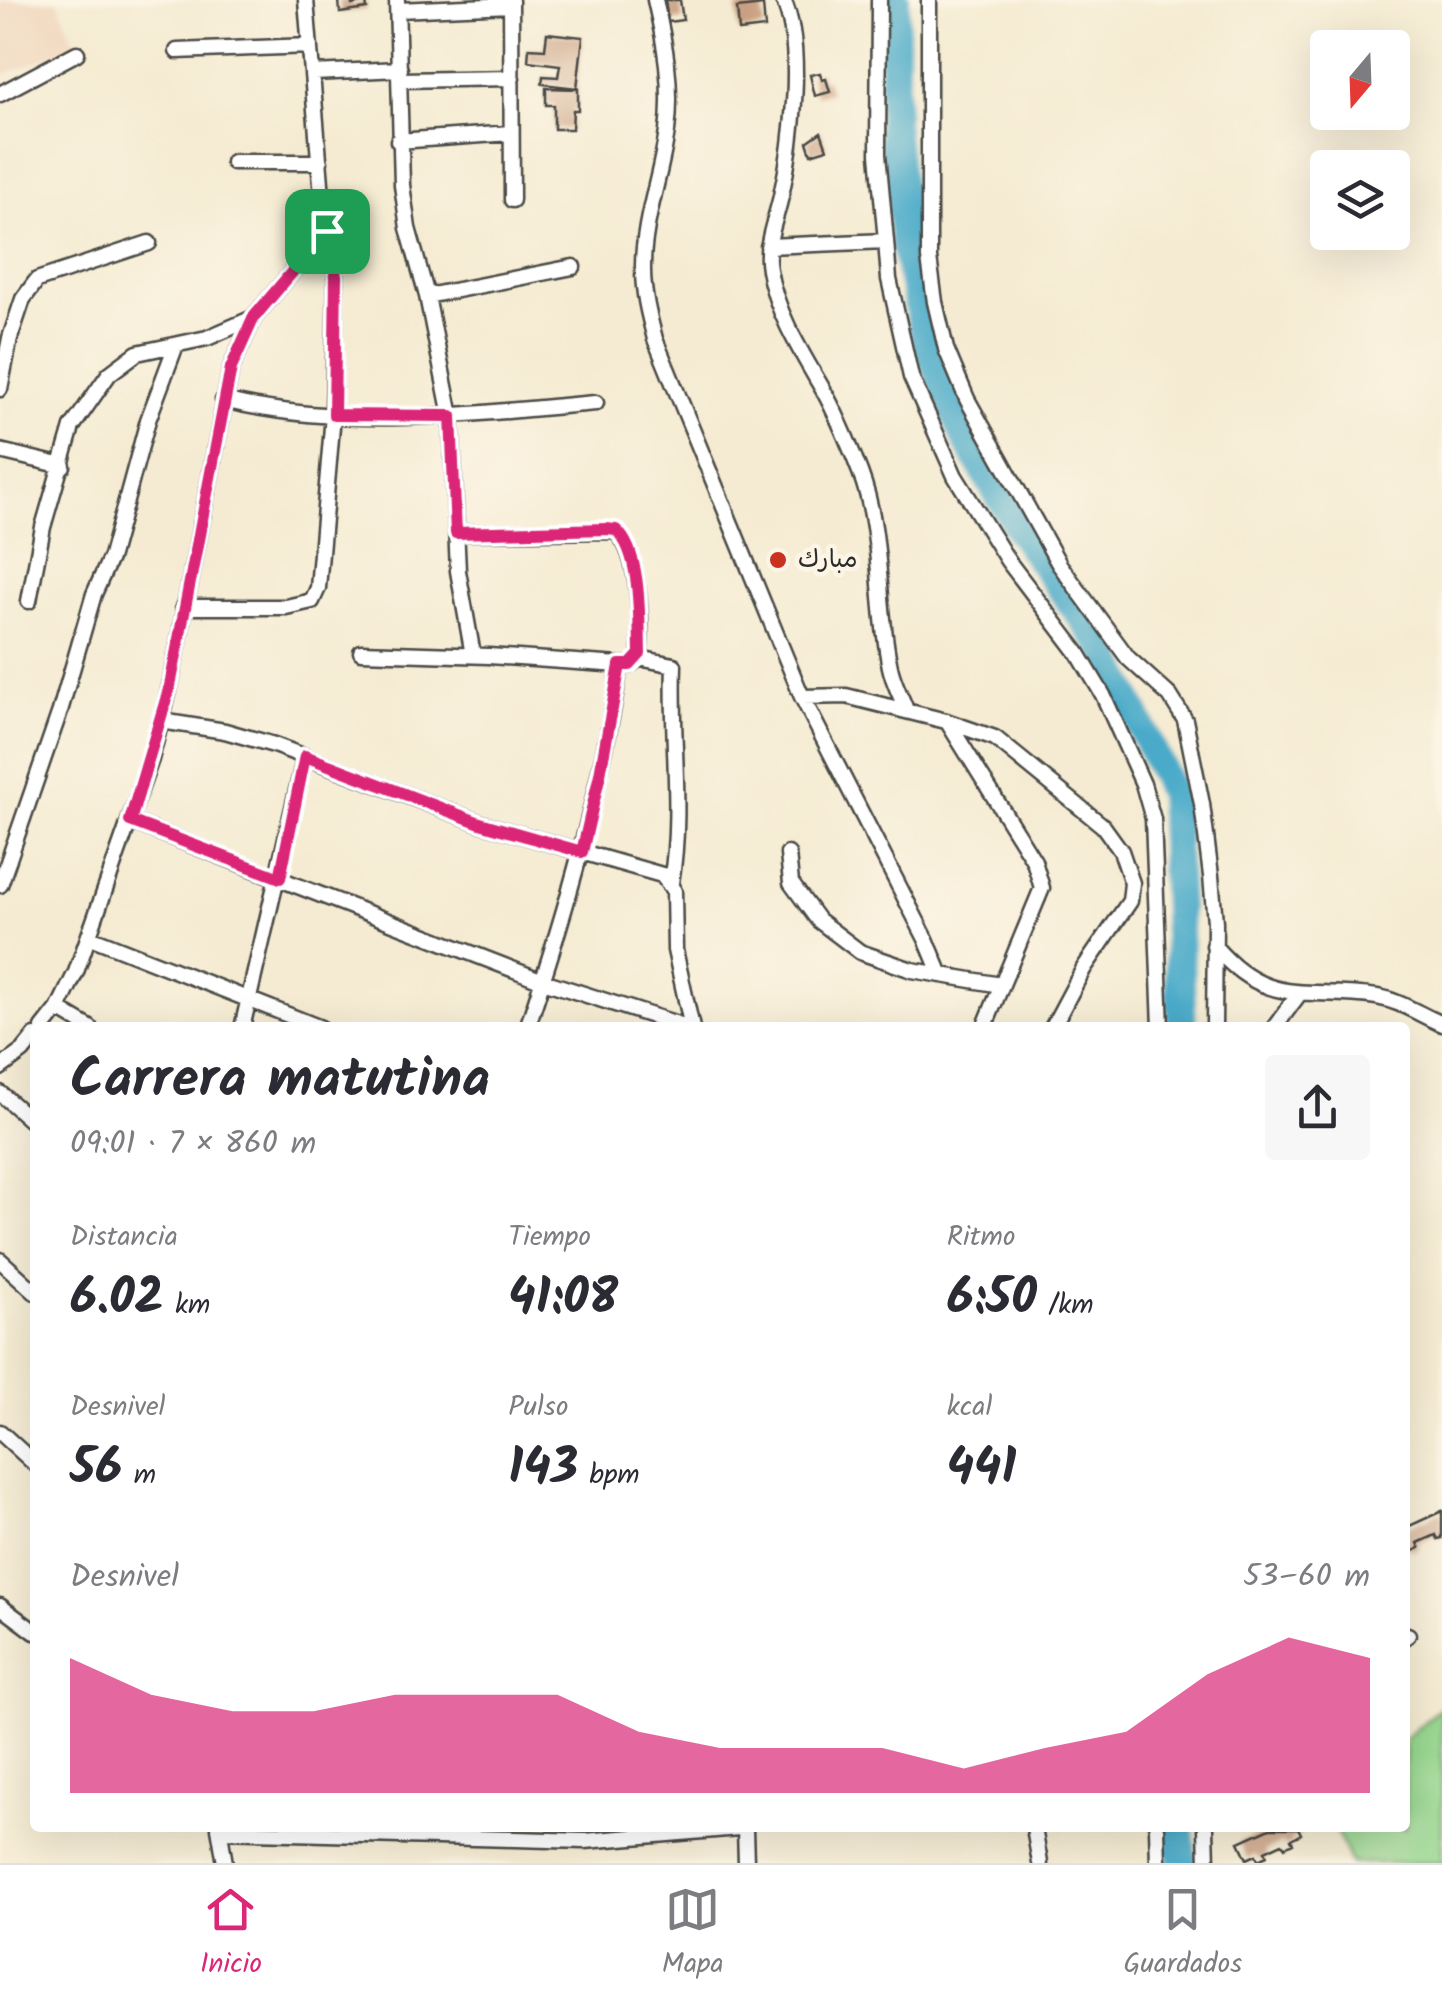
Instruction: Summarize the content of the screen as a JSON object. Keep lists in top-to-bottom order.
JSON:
{
  "places": ["مبارك"],
  "north": "bottom",
  "page": {
    "heading": ["Carrera matutina", "09:01 · 7 × 860 m"],
    "stats": [
      ["Distancia", "6.02 km"],
      ["Tiempo", "41:08"],
      ["Ritmo", "6:50 /km"],
      ["Desnivel", "56 m"],
      ["Pulso", "143 bpm"],
      ["kcal", "441"]
    ],
    "chart": ["Desnivel", "53–60 m"],
    "tabs": ["Inicio", "Mapa", "Guardados"]
  }
}
